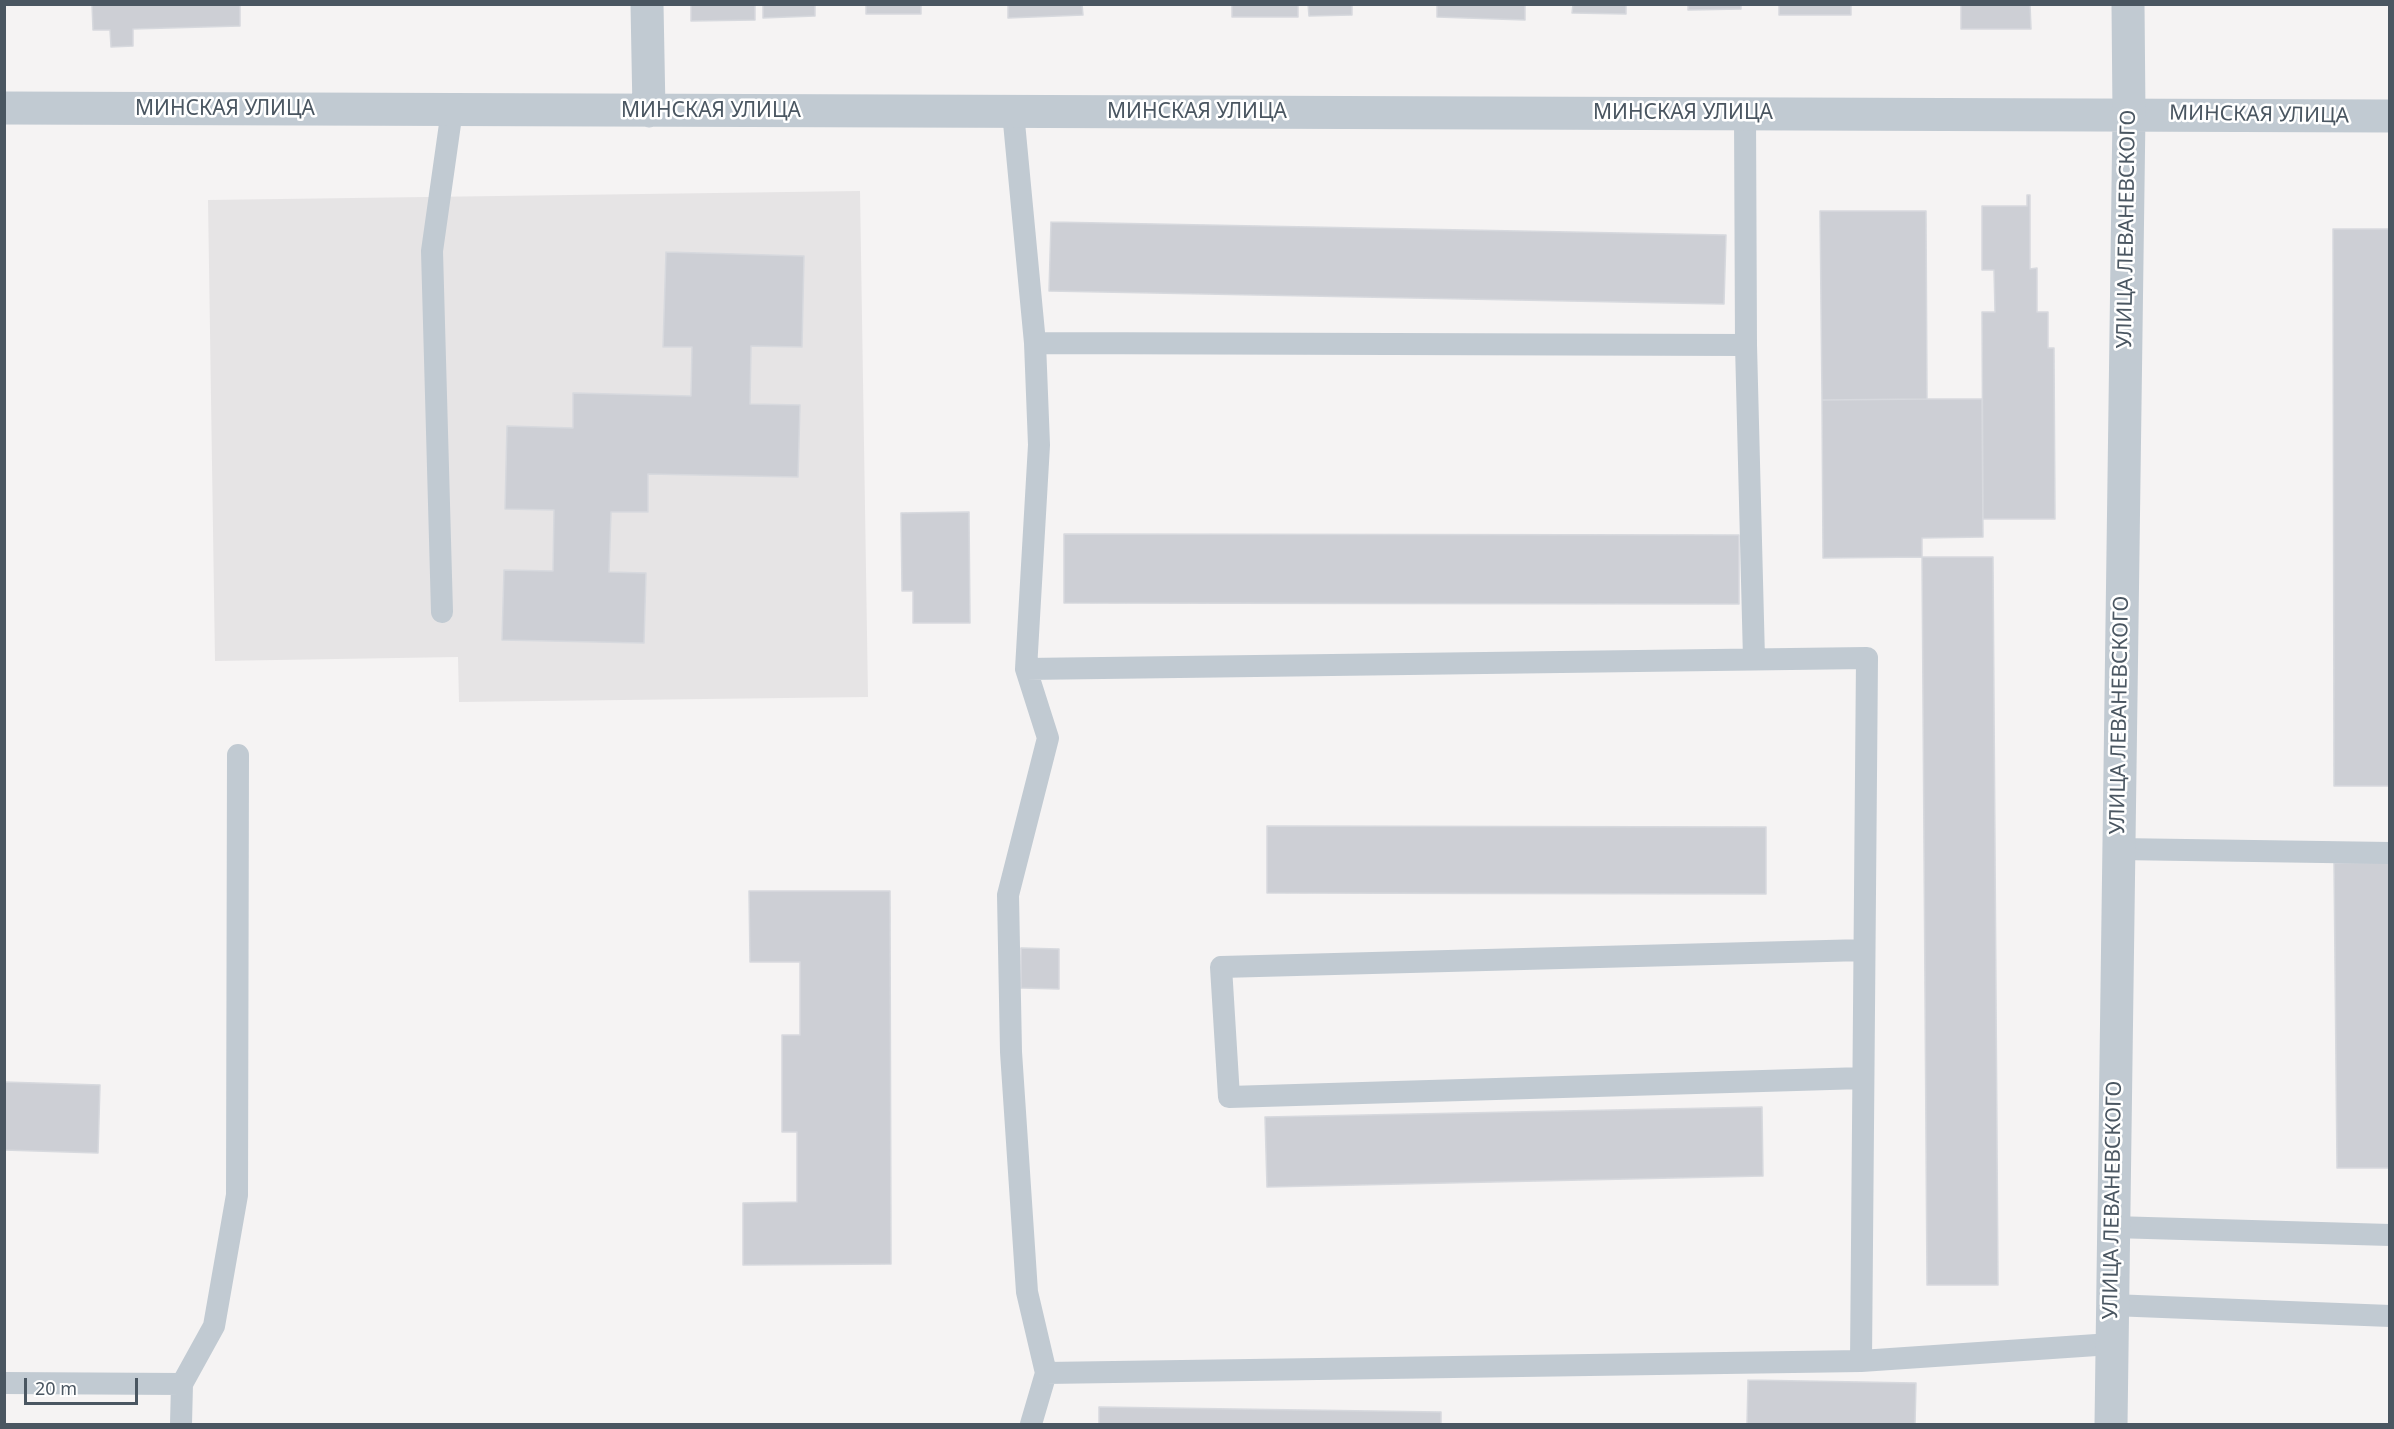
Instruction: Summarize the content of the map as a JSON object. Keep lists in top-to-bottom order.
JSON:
{
  "streets": {
    "street": ["МИНСКАЯ УЛИЦА", "УЛИЦА ЛЕВАНЕВСКОГО"]
  },
  "crossings": [
    ["МИНСКАЯ УЛИЦА", "УЛИЦА ЛЕВАНЕВСКОГО"]
  ],
  "scale_bar": "20 m"
}
